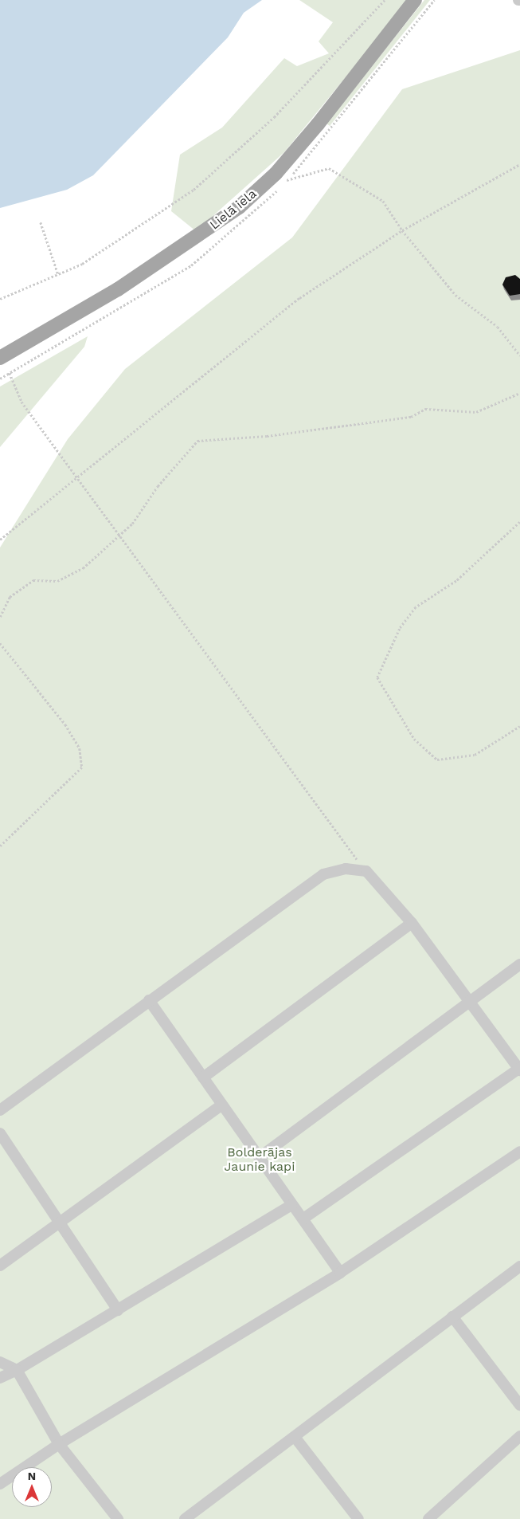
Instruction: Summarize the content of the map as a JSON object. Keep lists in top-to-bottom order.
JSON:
{
  "streets": {
    "main road": ["Lielā iela"]
  },
  "parks": ["Bolderājas Jaunie kapi"],
  "north": "top"
}
